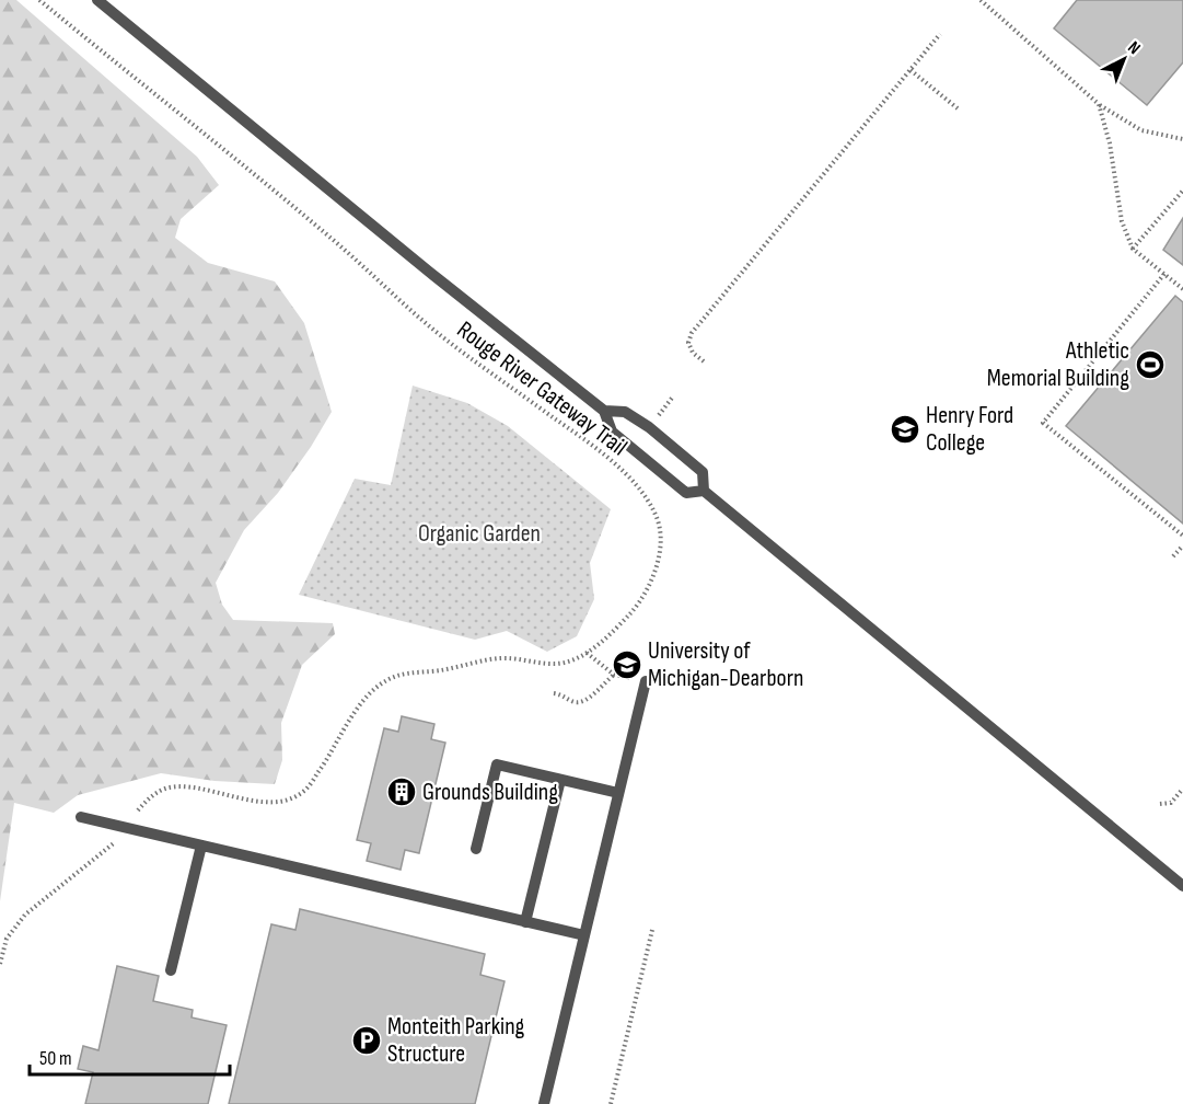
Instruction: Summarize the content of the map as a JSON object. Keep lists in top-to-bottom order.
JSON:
{
  "streets": {
    "path": ["Rouge River Gateway Trail"]
  },
  "parks": ["Organic Garden"],
  "places": {
    "sports": ["Athletic Memorial Building"],
    "school or university": ["Henry Ford College", "University of Michigan-Dearborn"],
    "building": ["Grounds Building"],
    "parking": ["Monteith Parking Structure"]
  },
  "scale_bar": "50 m",
  "north": "top right"
}
